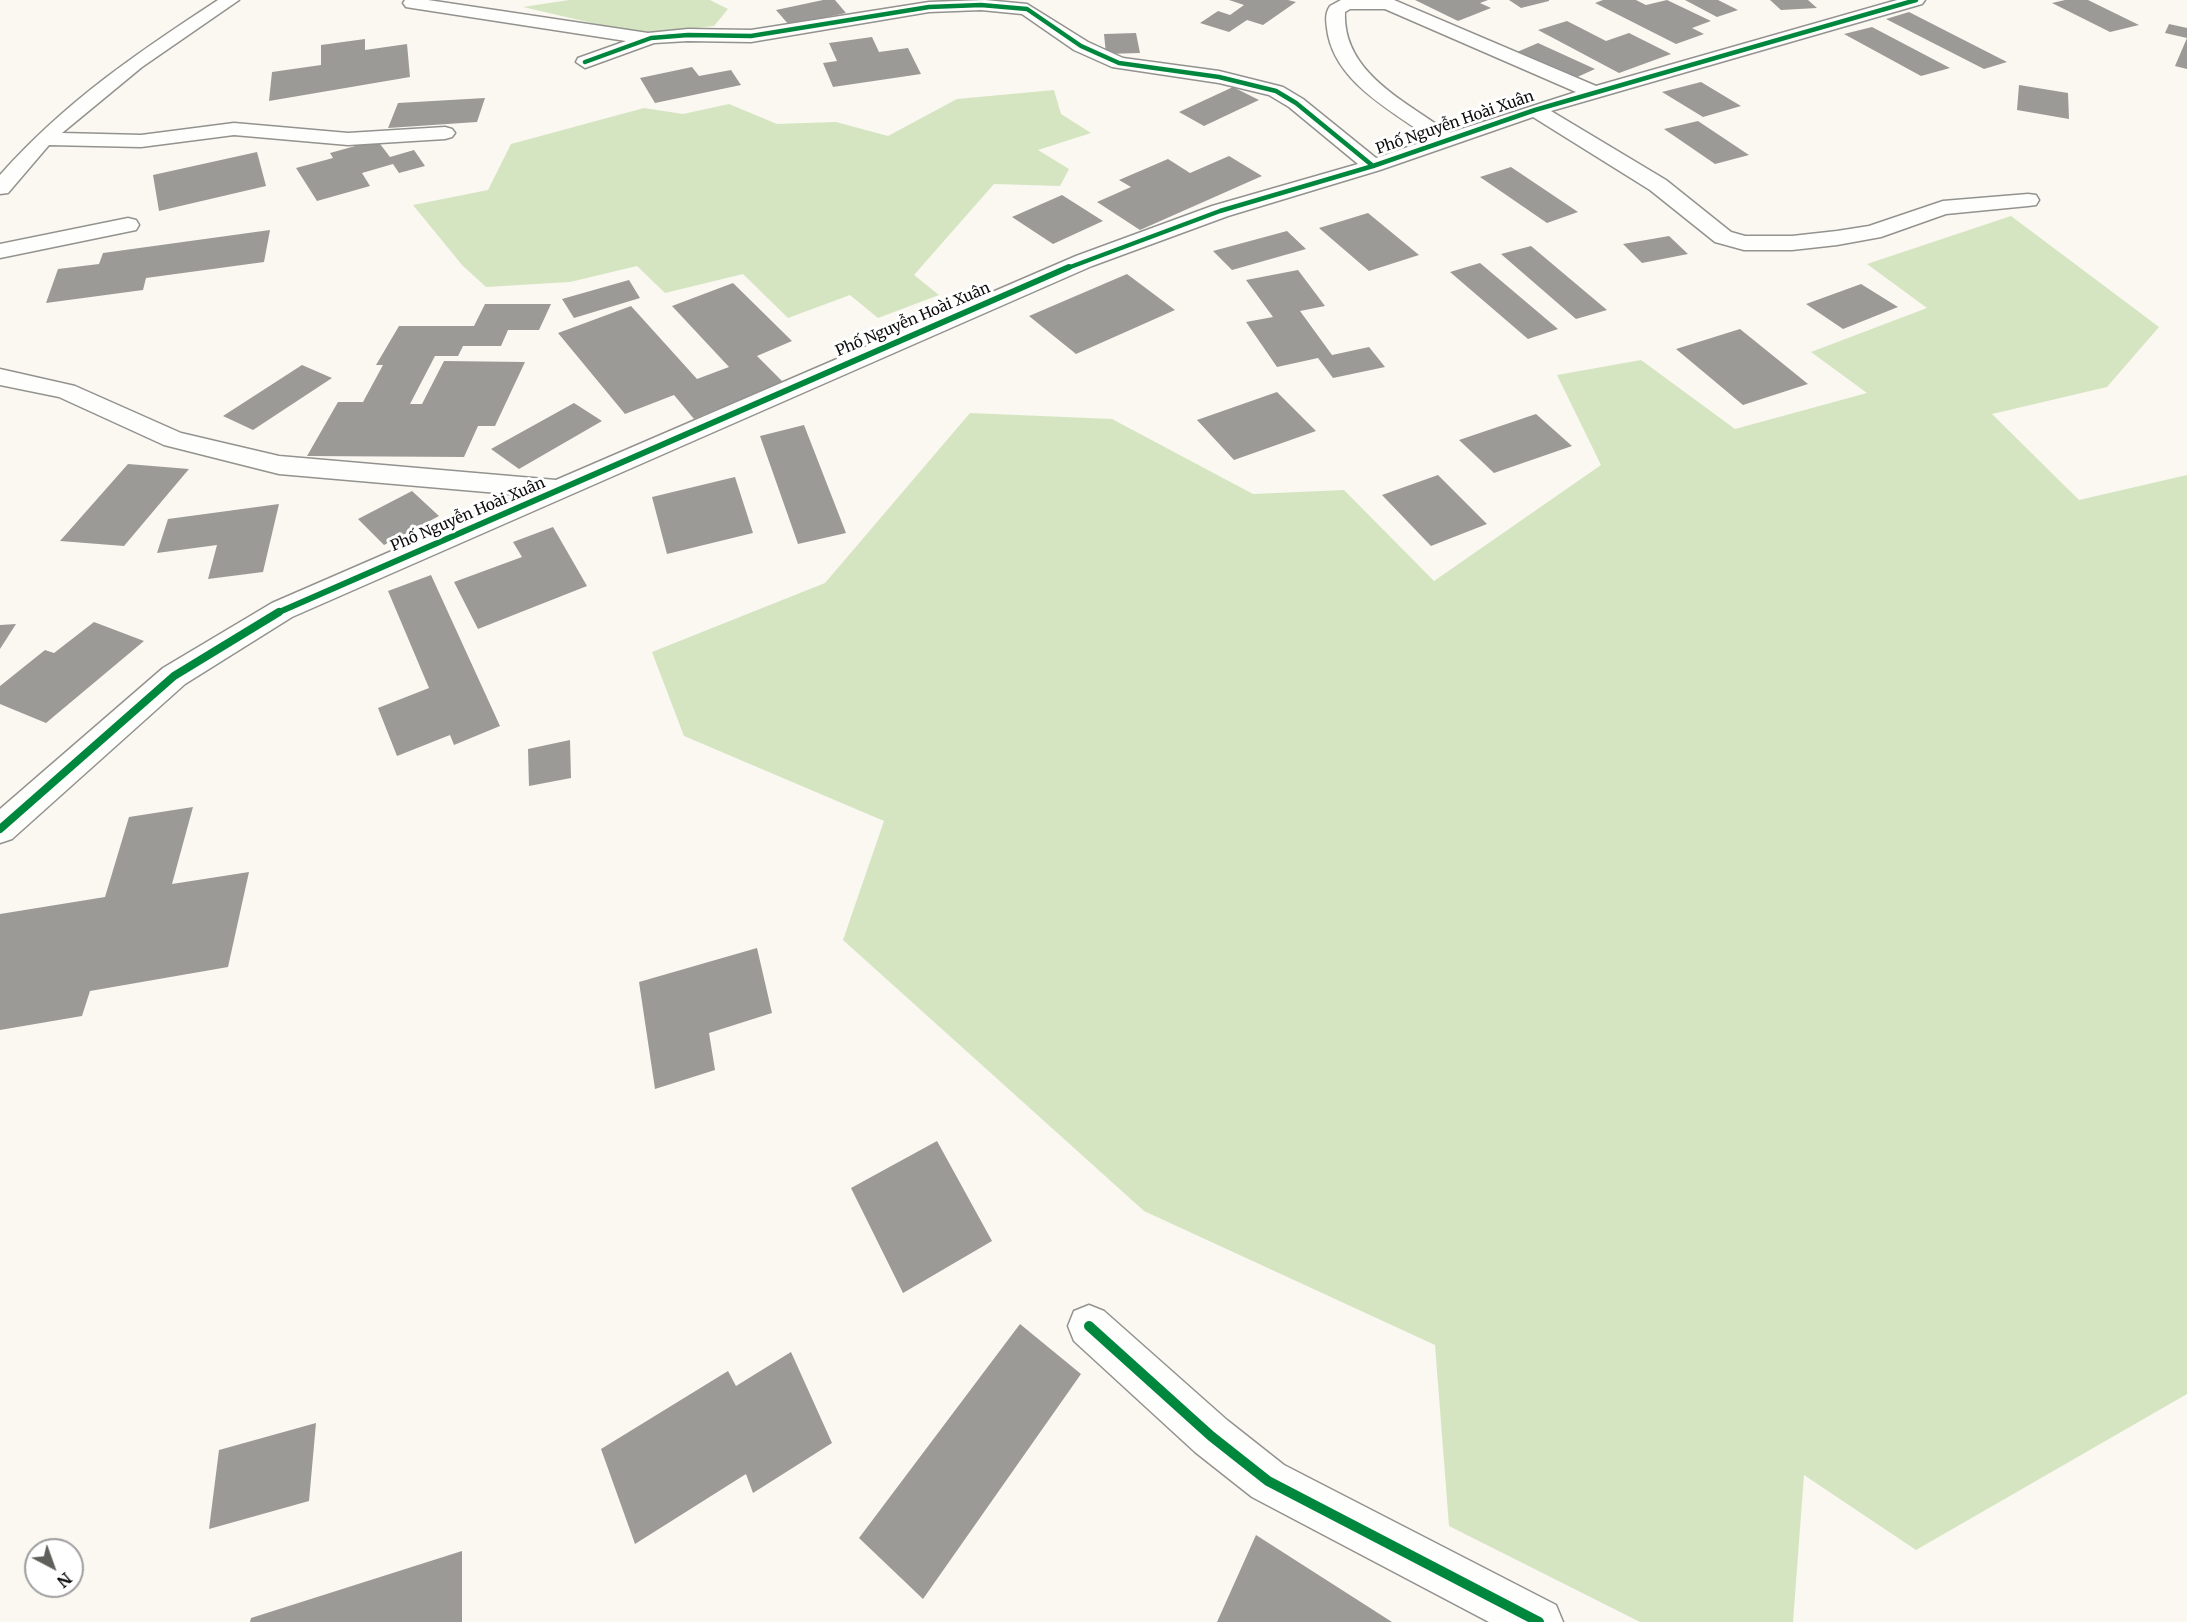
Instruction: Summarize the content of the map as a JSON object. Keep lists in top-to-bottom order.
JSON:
{
  "streets": {
    "street": ["Phố Nguyễn Hoài Xuân"]
  },
  "north": "bottom right"
}
